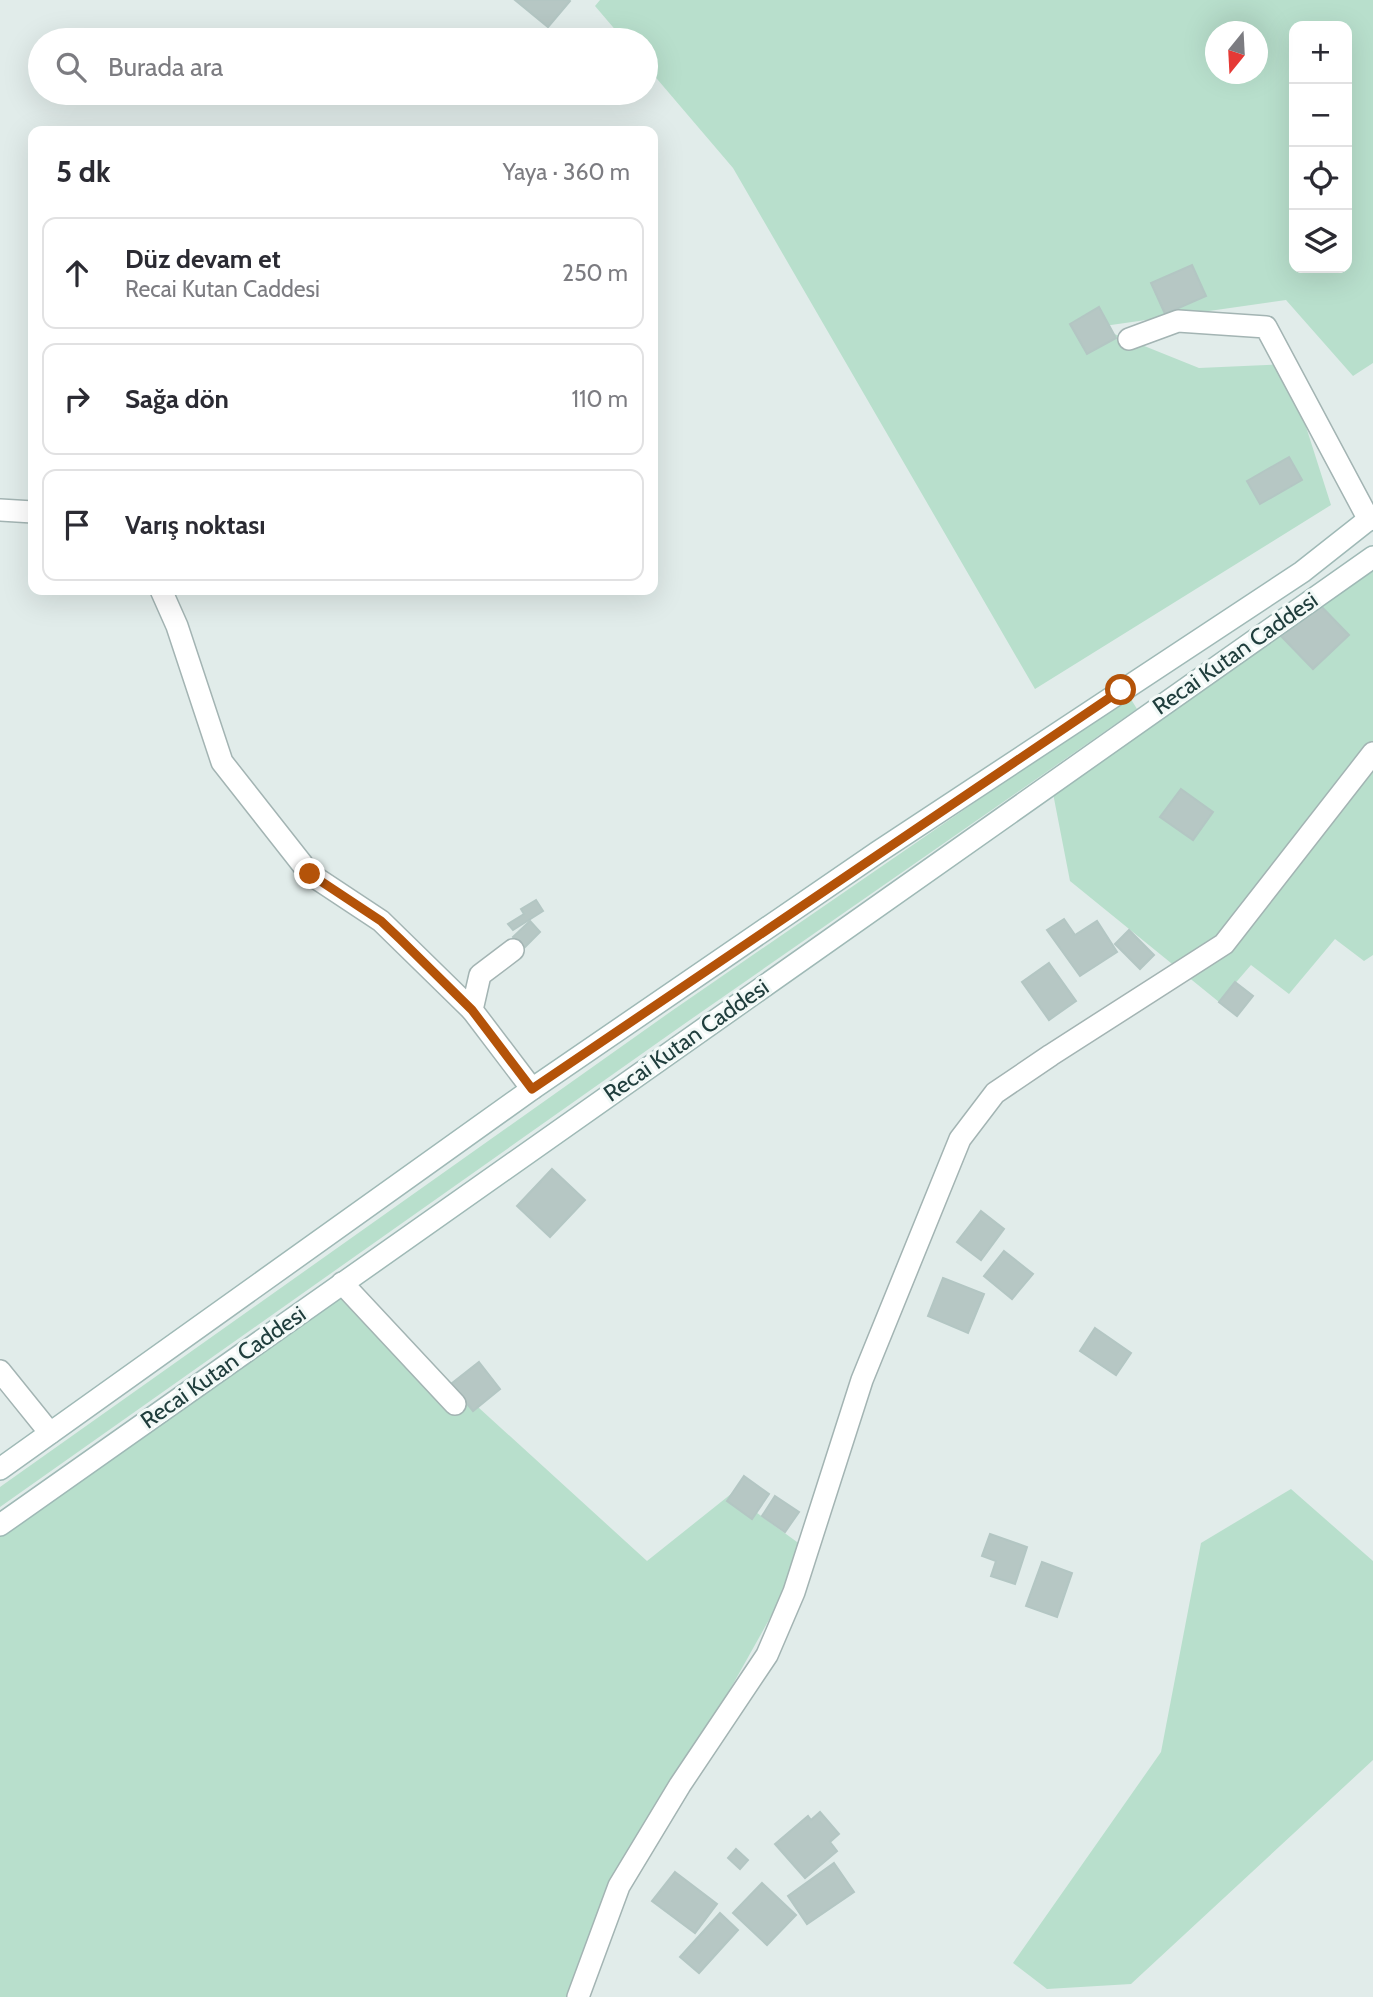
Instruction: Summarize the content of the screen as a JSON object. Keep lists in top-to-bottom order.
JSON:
{
  "streets": {
    "main road": ["Recai Kutan Caddesi"]
  },
  "north": "bottom",
  "page": {
    "map_buttons": ["+", "−"],
    "search": "Burada ara",
    "heading": ["5 dk", "Yaya · 360 m"],
    "list": [
      ["Düz devam et", "Recai Kutan Caddesi", "250 m"],
      ["Sağa dön", "110 m"],
      "Varış noktası"
    ]
  }
}
